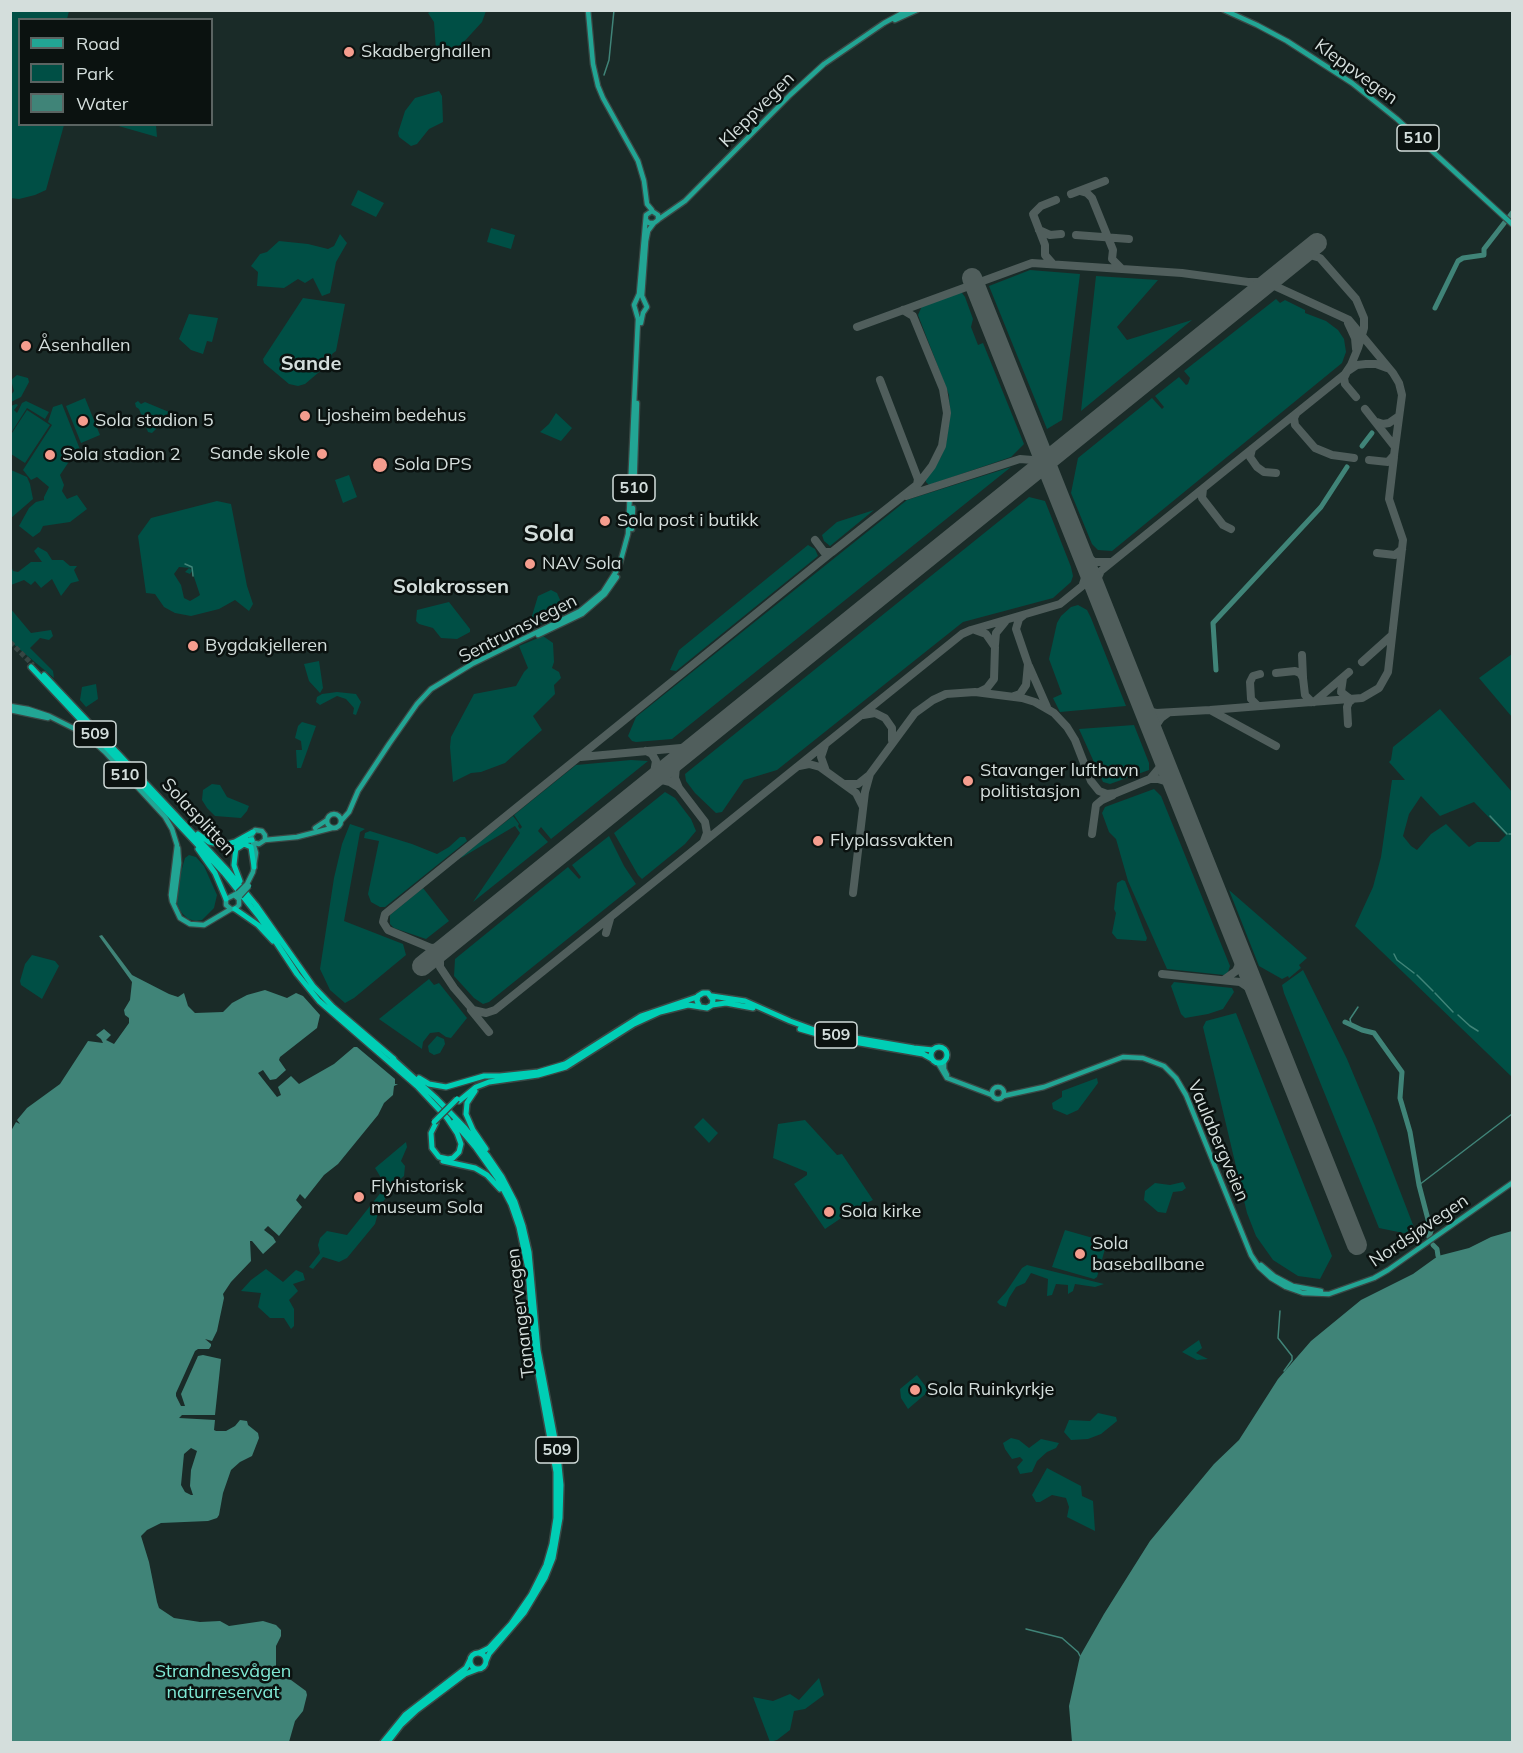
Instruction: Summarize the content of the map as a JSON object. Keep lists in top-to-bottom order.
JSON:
{
  "streets": {
    "highway": ["509", "Solasplitten", "Tanangervegen"],
    "main road": [
      "Kleppvegen",
      "510",
      "Sentrumsvegen",
      "Vaulabergveien",
      "Nordsjøvegen"
    ]
  },
  "crossings": [
    ["Kleppvegen", "Sentrumsvegen"],
    ["510", "Sentrumsvegen"],
    ["510", "509"],
    ["509", "Solasplitten"],
    ["509", "Tanangervegen"],
    ["Vaulabergveien", "Nordsjøvegen"]
  ],
  "districts": ["Sande", "Sola", "Solakrossen"],
  "parks": ["Strandnesvågen naturreservat"],
  "places": [
    "Skadberghallen",
    "Åsenhallen",
    "Ljosheim bedehus",
    "Sola stadion 5",
    "Sande skole",
    "Sola stadion 2",
    "Sola DPS",
    "Sola post i butikk",
    "NAV Sola",
    "Bygdakjelleren",
    "Stavanger lufthavn politistasjon",
    "Flyplassvakten",
    "Flyhistorisk museum Sola",
    "Sola kirke",
    "Sola baseballbane",
    "Sola Ruinkyrkje"
  ],
  "legend": ["Road", "Park", "Water"]
}
